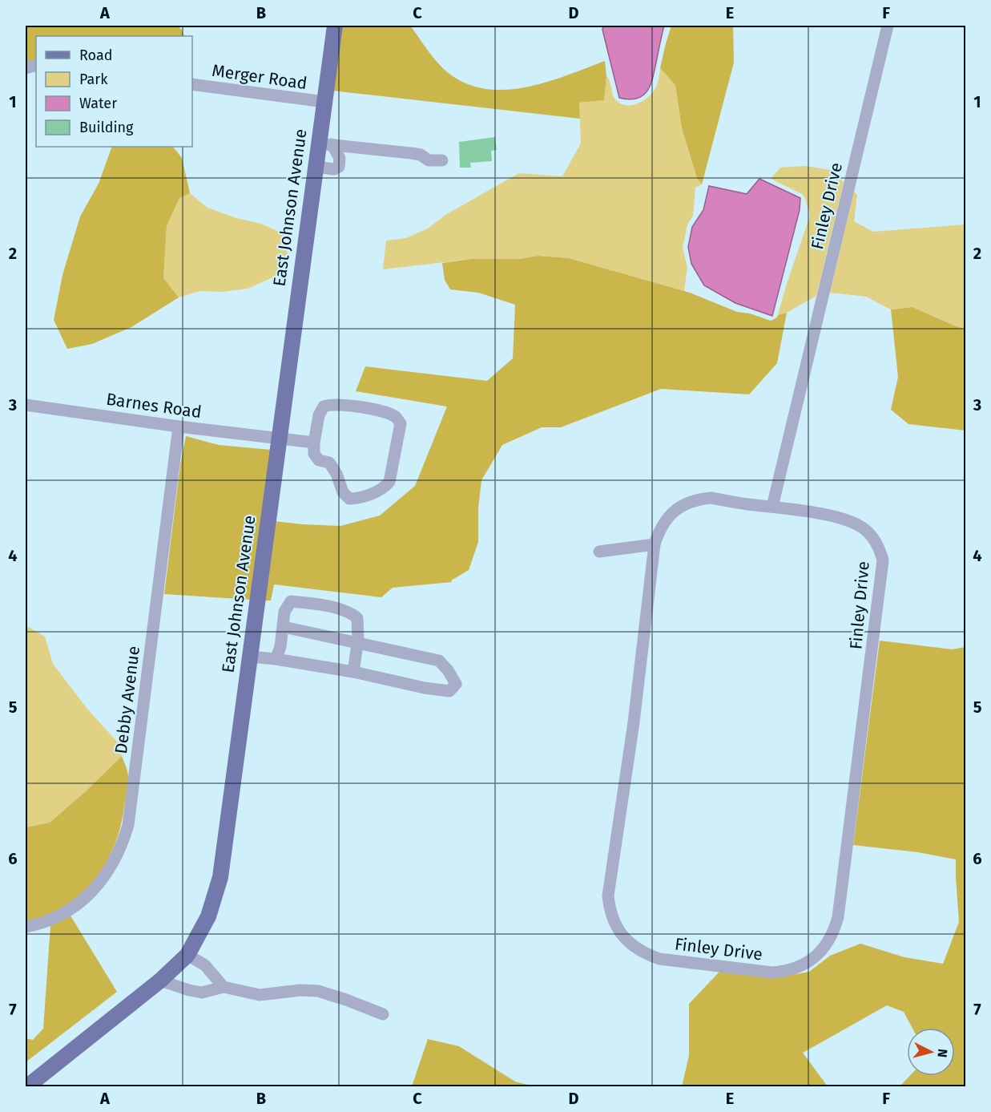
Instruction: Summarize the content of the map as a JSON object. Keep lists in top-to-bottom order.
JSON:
{
  "streets": {
    "main road": ["East Johnson Avenue"],
    "street": [
      "Merger Road",
      "Finley Drive",
      "Barnes Road",
      "Debby Avenue"
    ]
  },
  "crossings": [
    ["Merger Road", "East Johnson Avenue"],
    ["East Johnson Avenue", "Barnes Road"],
    ["Barnes Road", "Debby Avenue"]
  ],
  "legend": [
    "Road",
    "Park",
    "Water",
    "Building"
  ],
  "north": "right",
  "grid": {
    "columns": [
      "A",
      "B",
      "C",
      "D",
      "E",
      "F"
    ],
    "rows": [
      "1",
      "2",
      "3",
      "4",
      "5",
      "6",
      "7"
    ]
  }
}
